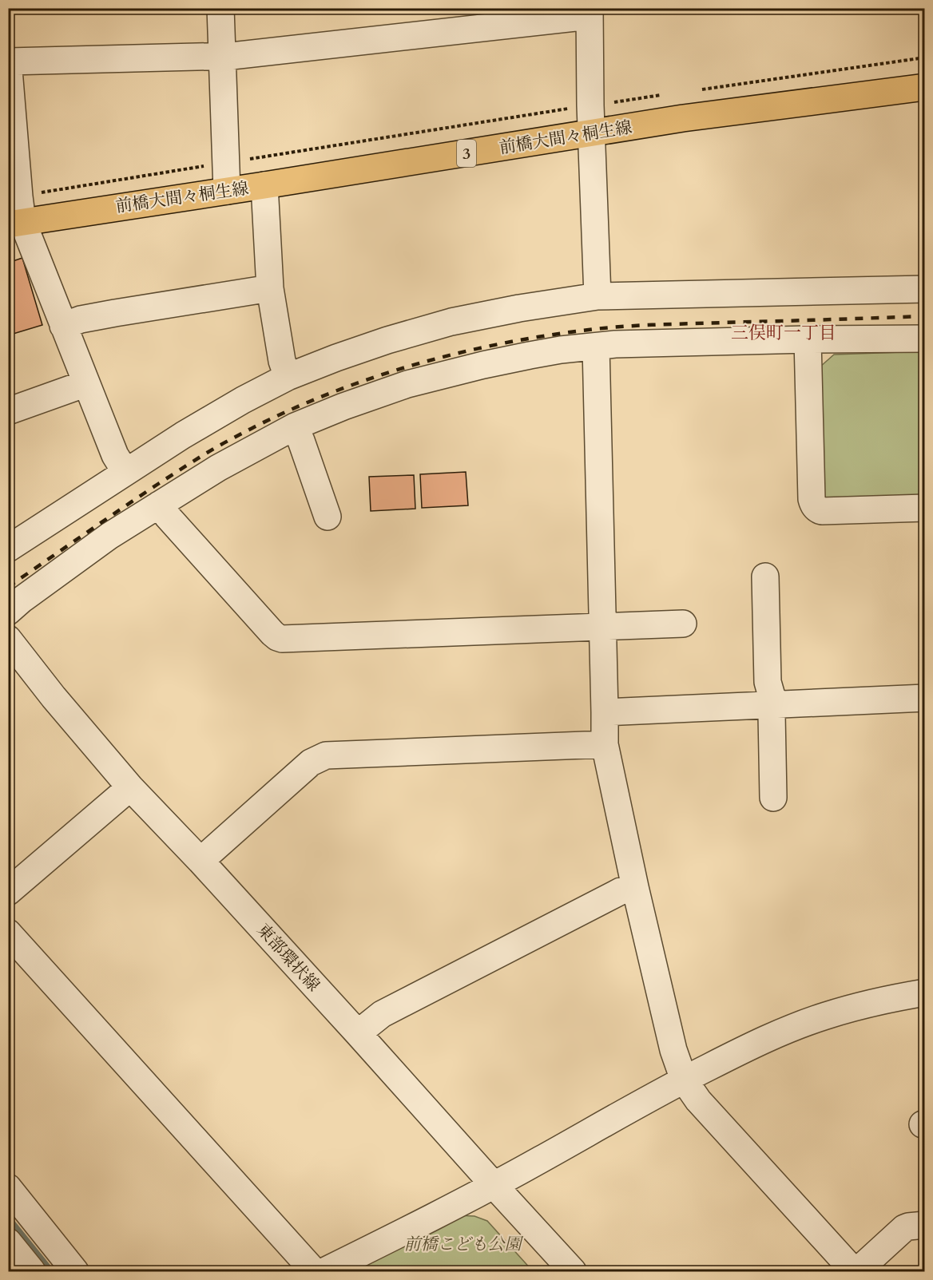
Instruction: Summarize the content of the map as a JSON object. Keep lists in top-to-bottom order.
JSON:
{
  "streets": {
    "main road": ["前橋大間々桐生線", "3"],
    "street": ["東部環状線"]
  },
  "districts": ["三俣町一丁目"],
  "parks": ["前橋こども公園"]
}
